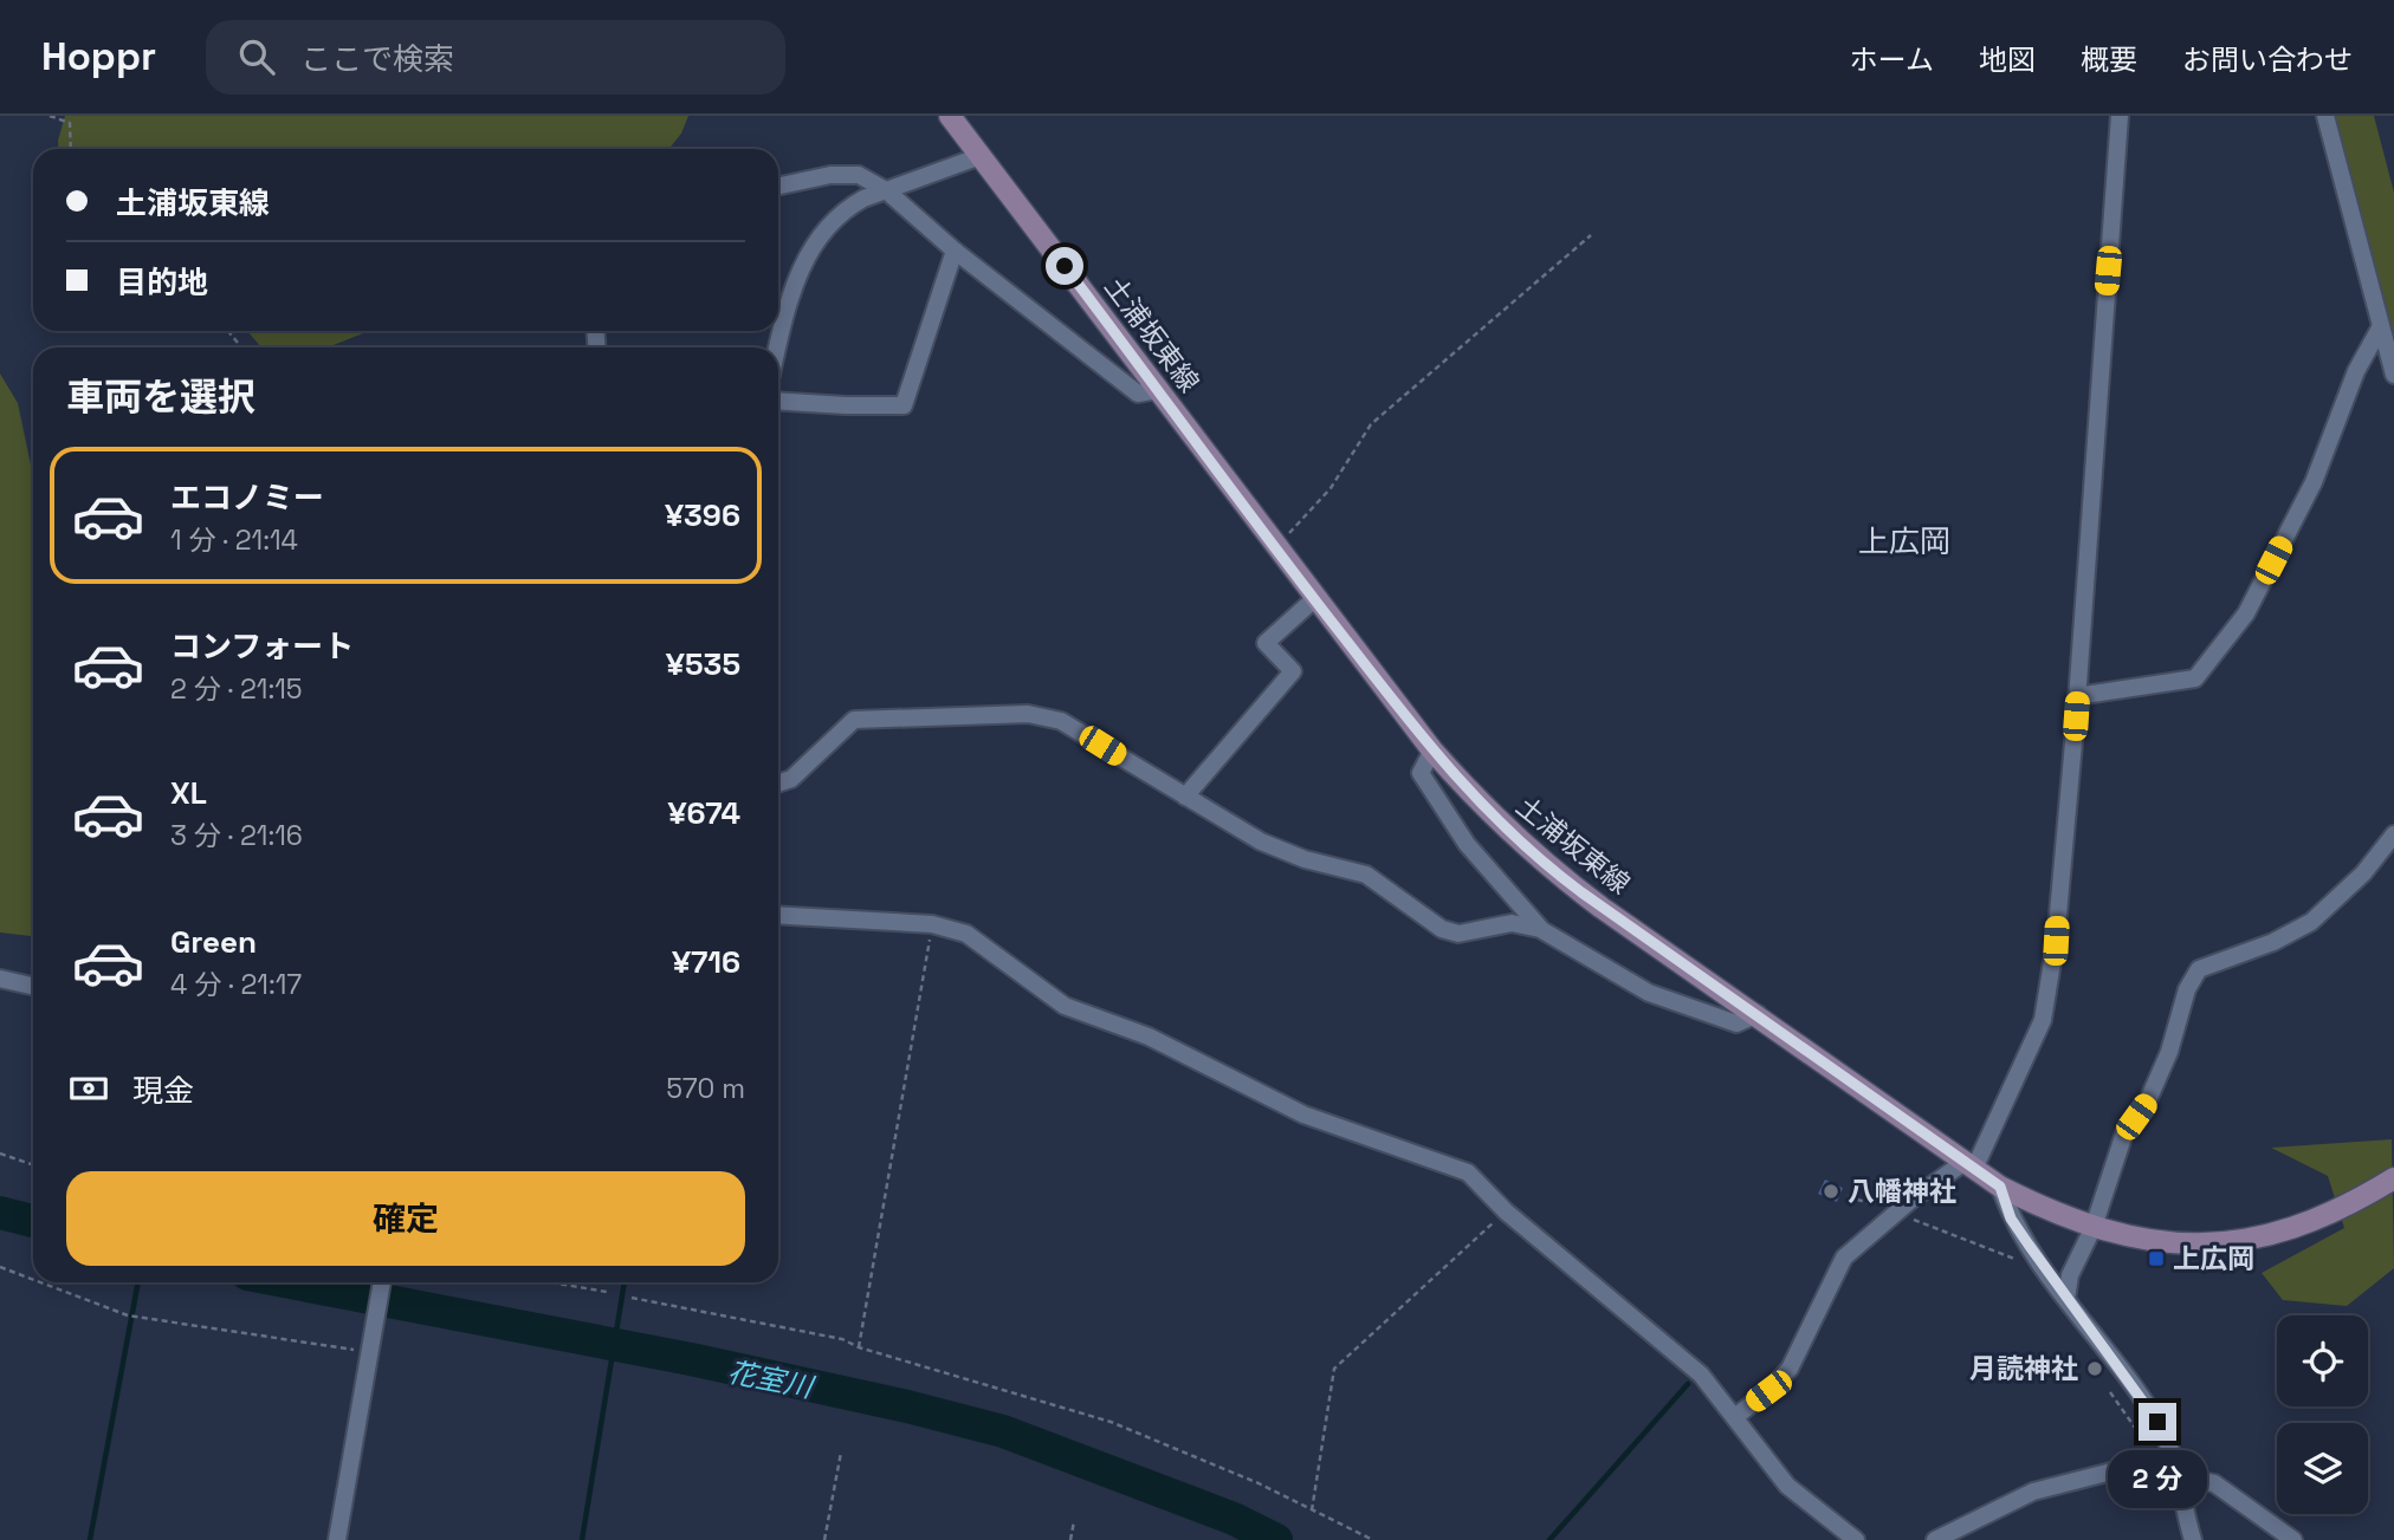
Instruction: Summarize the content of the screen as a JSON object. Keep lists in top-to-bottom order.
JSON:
{
  "streets": {
    "main road": ["土浦坂東線"]
  },
  "districts": ["上広岡"],
  "water": ["花室川"],
  "places": {
    "other": ["八幡神社", "月読神社"],
    "transit": ["上広岡"]
  },
  "page": {
    "header": "Hoppr",
    "search": "ここで検索",
    "nav": [
      "ホーム",
      "地図",
      "概要",
      "お問い合わせ"
    ],
    "banner": ["土浦坂東線", "目的地"],
    "heading": "車両を選択",
    "list": [
      {
        "name": "エコノミー",
        "note": "1 分 · 21:14",
        "value": "¥396"
      },
      {
        "name": "コンフォート",
        "note": "2 分 · 21:15",
        "value": "¥535"
      },
      {
        "name": "XL",
        "note": "3 分 · 21:16",
        "value": "¥674"
      },
      {
        "name": "Green",
        "note": "4 分 · 21:17",
        "value": "¥716"
      }
    ],
    "pay": ["現金", "570 m"],
    "buttons": "確定",
    "bubble": "2 分"
  }
}
